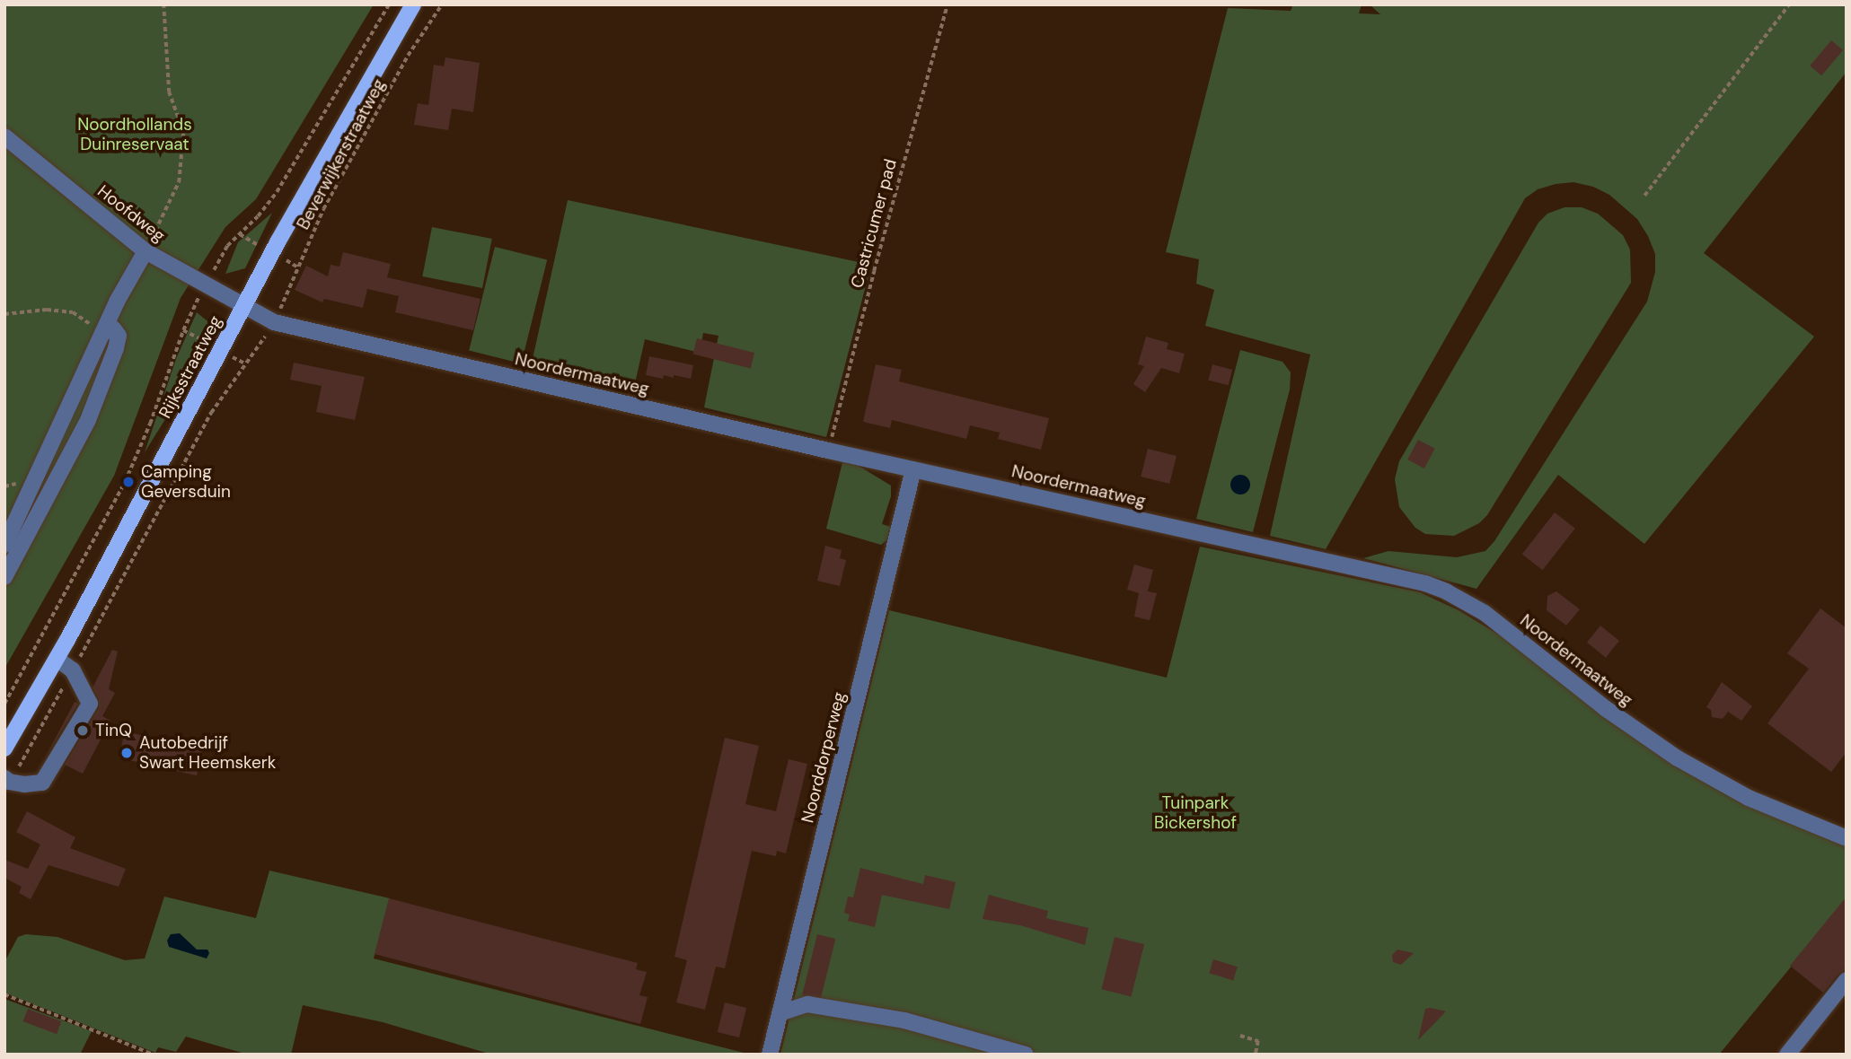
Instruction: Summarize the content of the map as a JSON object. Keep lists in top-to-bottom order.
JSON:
{
  "streets": {
    "main road": ["Rijksstraatweg"],
    "street": ["Hoofdweg", "Noordermaatweg", "Noorddorperweg"],
    "path": ["Beverwijkerstraatweg", "Castricumer pad"]
  },
  "crossings": [
    ["Beverwijkerstraatweg", "Noordermaatweg"],
    ["Hoofdweg", "Rijksstraatweg"],
    ["Hoofdweg", "Noordermaatweg"],
    ["Castricumer pad", "Noordermaatweg"],
    ["Rijksstraatweg", "Noordermaatweg"],
    ["Noordermaatweg", "Noorddorperweg"]
  ],
  "parks": ["Noordhollands Duinreservaat", "Tuinpark Bickershof"],
  "places": ["Camping Geversduin", "TinQ", "Autobedrijf Swart Heemskerk"]
}
